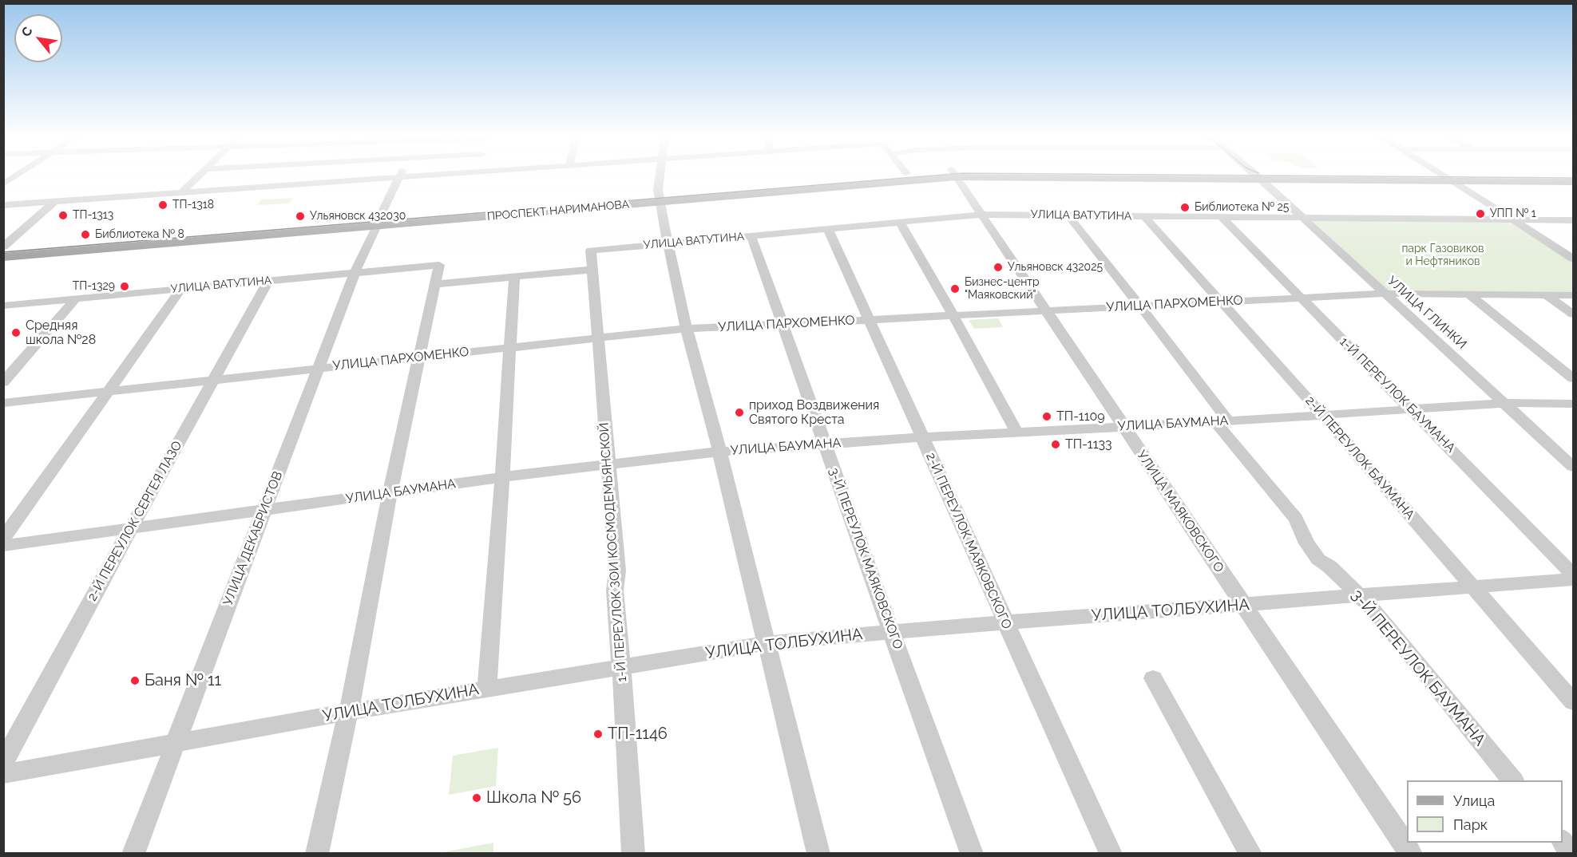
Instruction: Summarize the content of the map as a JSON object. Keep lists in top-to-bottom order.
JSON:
{
  "streets": {
    "main road": ["ПРОСПЕКТ НАРИМАНОВА"],
    "street": [
      "УЛИЦА ВАТУТИНА",
      "УЛИЦА ПАРХОМЕНКО",
      "УЛИЦА ГЛИНКИ",
      "1-Й ПЕРЕУЛОК БАУМАНА",
      "УЛИЦА БАУМАНА",
      "2-Й ПЕРЕУЛОК БАУМАНА",
      "УЛИЦА МАЯКОВСКОГО",
      "2-Й ПЕРЕУЛОК СЕРГЕЯ ЛАЗО",
      "УЛИЦА ДЕКАБРИСТОВ",
      "2-Й ПЕРЕУЛОК МАЯКОВСКОГО",
      "1-Й ПЕРЕУЛОК ЗОИ КОСМОДЕМЬЯНСКОЙ",
      "3-Й ПЕРЕУЛОК МАЯКОВСКОГО",
      "УЛИЦА ТОЛБУХИНА",
      "3-Й ПЕРЕУЛОК БАУМАНА"
    ]
  },
  "crossings": [
    ["ПРОСПЕКТ НАРИМАНОВА", "УЛИЦА ДЕКАБРИСТОВ"],
    ["УЛИЦА ВАТУТИНА", "УЛИЦА ГЛИНКИ"],
    ["УЛИЦА ВАТУТИНА", "1-Й ПЕРЕУЛОК БАУМАНА"],
    ["УЛИЦА ВАТУТИНА", "2-Й ПЕРЕУЛОК БАУМАНА"],
    ["УЛИЦА ВАТУТИНА", "УЛИЦА МАЯКОВСКОГО"],
    ["УЛИЦА ВАТУТИНА", "2-Й ПЕРЕУЛОК СЕРГЕЯ ЛАЗО"],
    ["УЛИЦА ВАТУТИНА", "УЛИЦА ДЕКАБРИСТОВ"],
    ["УЛИЦА ВАТУТИНА", "2-Й ПЕРЕУЛОК МАЯКОВСКОГО"],
    ["УЛИЦА ВАТУТИНА", "1-Й ПЕРЕУЛОК ЗОИ КОСМОДЕМЬЯНСКОЙ"],
    ["УЛИЦА ВАТУТИНА", "3-Й ПЕРЕУЛОК МАЯКОВСКОГО"],
    ["УЛИЦА ВАТУТИНА", "3-Й ПЕРЕУЛОК БАУМАНА"],
    ["УЛИЦА ПАРХОМЕНКО", "УЛИЦА ГЛИНКИ"],
    ["УЛИЦА ПАРХОМЕНКО", "1-Й ПЕРЕУЛОК БАУМАНА"],
    ["УЛИЦА ПАРХОМЕНКО", "2-Й ПЕРЕУЛОК БАУМАНА"],
    ["УЛИЦА ПАРХОМЕНКО", "УЛИЦА МАЯКОВСКОГО"],
    ["УЛИЦА ПАРХОМЕНКО", "2-Й ПЕРЕУЛОК СЕРГЕЯ ЛАЗО"],
    ["УЛИЦА ПАРХОМЕНКО", "УЛИЦА ДЕКАБРИСТОВ"],
    ["УЛИЦА ПАРХОМЕНКО", "2-Й ПЕРЕУЛОК МАЯКОВСКОГО"],
    ["УЛИЦА ПАРХОМЕНКО", "1-Й ПЕРЕУЛОК ЗОИ КОСМОДЕМЬЯНСКОЙ"],
    ["УЛИЦА ПАРХОМЕНКО", "3-Й ПЕРЕУЛОК МАЯКОВСКОГО"],
    ["УЛИЦА ПАРХОМЕНКО", "3-Й ПЕРЕУЛОК БАУМАНА"],
    ["УЛИЦА ГЛИНКИ", "УЛИЦА БАУМАНА"],
    ["1-Й ПЕРЕУЛОК БАУМАНА", "УЛИЦА БАУМАНА"],
    ["УЛИЦА БАУМАНА", "2-Й ПЕРЕУЛОК БАУМАНА"],
    ["УЛИЦА БАУМАНА", "УЛИЦА МАЯКОВСКОГО"],
    ["УЛИЦА БАУМАНА", "2-Й ПЕРЕУЛОК СЕРГЕЯ ЛАЗО"],
    ["УЛИЦА БАУМАНА", "УЛИЦА ДЕКАБРИСТОВ"],
    ["УЛИЦА БАУМАНА", "2-Й ПЕРЕУЛОК МАЯКОВСКОГО"],
    ["УЛИЦА БАУМАНА", "1-Й ПЕРЕУЛОК ЗОИ КОСМОДЕМЬЯНСКОЙ"],
    ["УЛИЦА БАУМАНА", "3-Й ПЕРЕУЛОК МАЯКОВСКОГО"],
    ["УЛИЦА БАУМАНА", "3-Й ПЕРЕУЛОК БАУМАНА"],
    ["2-Й ПЕРЕУЛОК БАУМАНА", "УЛИЦА ТОЛБУХИНА"],
    ["УЛИЦА МАЯКОВСКОГО", "УЛИЦА ТОЛБУХИНА"],
    ["УЛИЦА ДЕКАБРИСТОВ", "УЛИЦА ТОЛБУХИНА"],
    ["2-Й ПЕРЕУЛОК МАЯКОВСКОГО", "УЛИЦА ТОЛБУХИНА"],
    ["1-Й ПЕРЕУЛОК ЗОИ КОСМОДЕМЬЯНСКОЙ", "УЛИЦА ТОЛБУХИНА"],
    ["3-Й ПЕРЕУЛОК МАЯКОВСКОГО", "УЛИЦА ТОЛБУХИНА"],
    ["УЛИЦА ТОЛБУХИНА", "3-Й ПЕРЕУЛОК БАУМАНА"]
  ],
  "parks": ["парк Газовиков и Нефтяников"],
  "places": [
    "ТП-1318",
    "Библиотека № 25",
    "УПП № 1",
    "ТП-1313",
    "Ульяновск 432030",
    "Библиотека № 8",
    "Ульяновск 432025",
    "ТП-1329",
    "Бизнес-центр \"Маяковский\"",
    "Средняя школа №28",
    "приход Воздвижения Святого Креста",
    "ТП-1109",
    "ТП-1133",
    "Баня № 11",
    "ТП-1146",
    "Школа № 56"
  ],
  "legend": ["Улица", "Парк"],
  "north": "top left"
}
